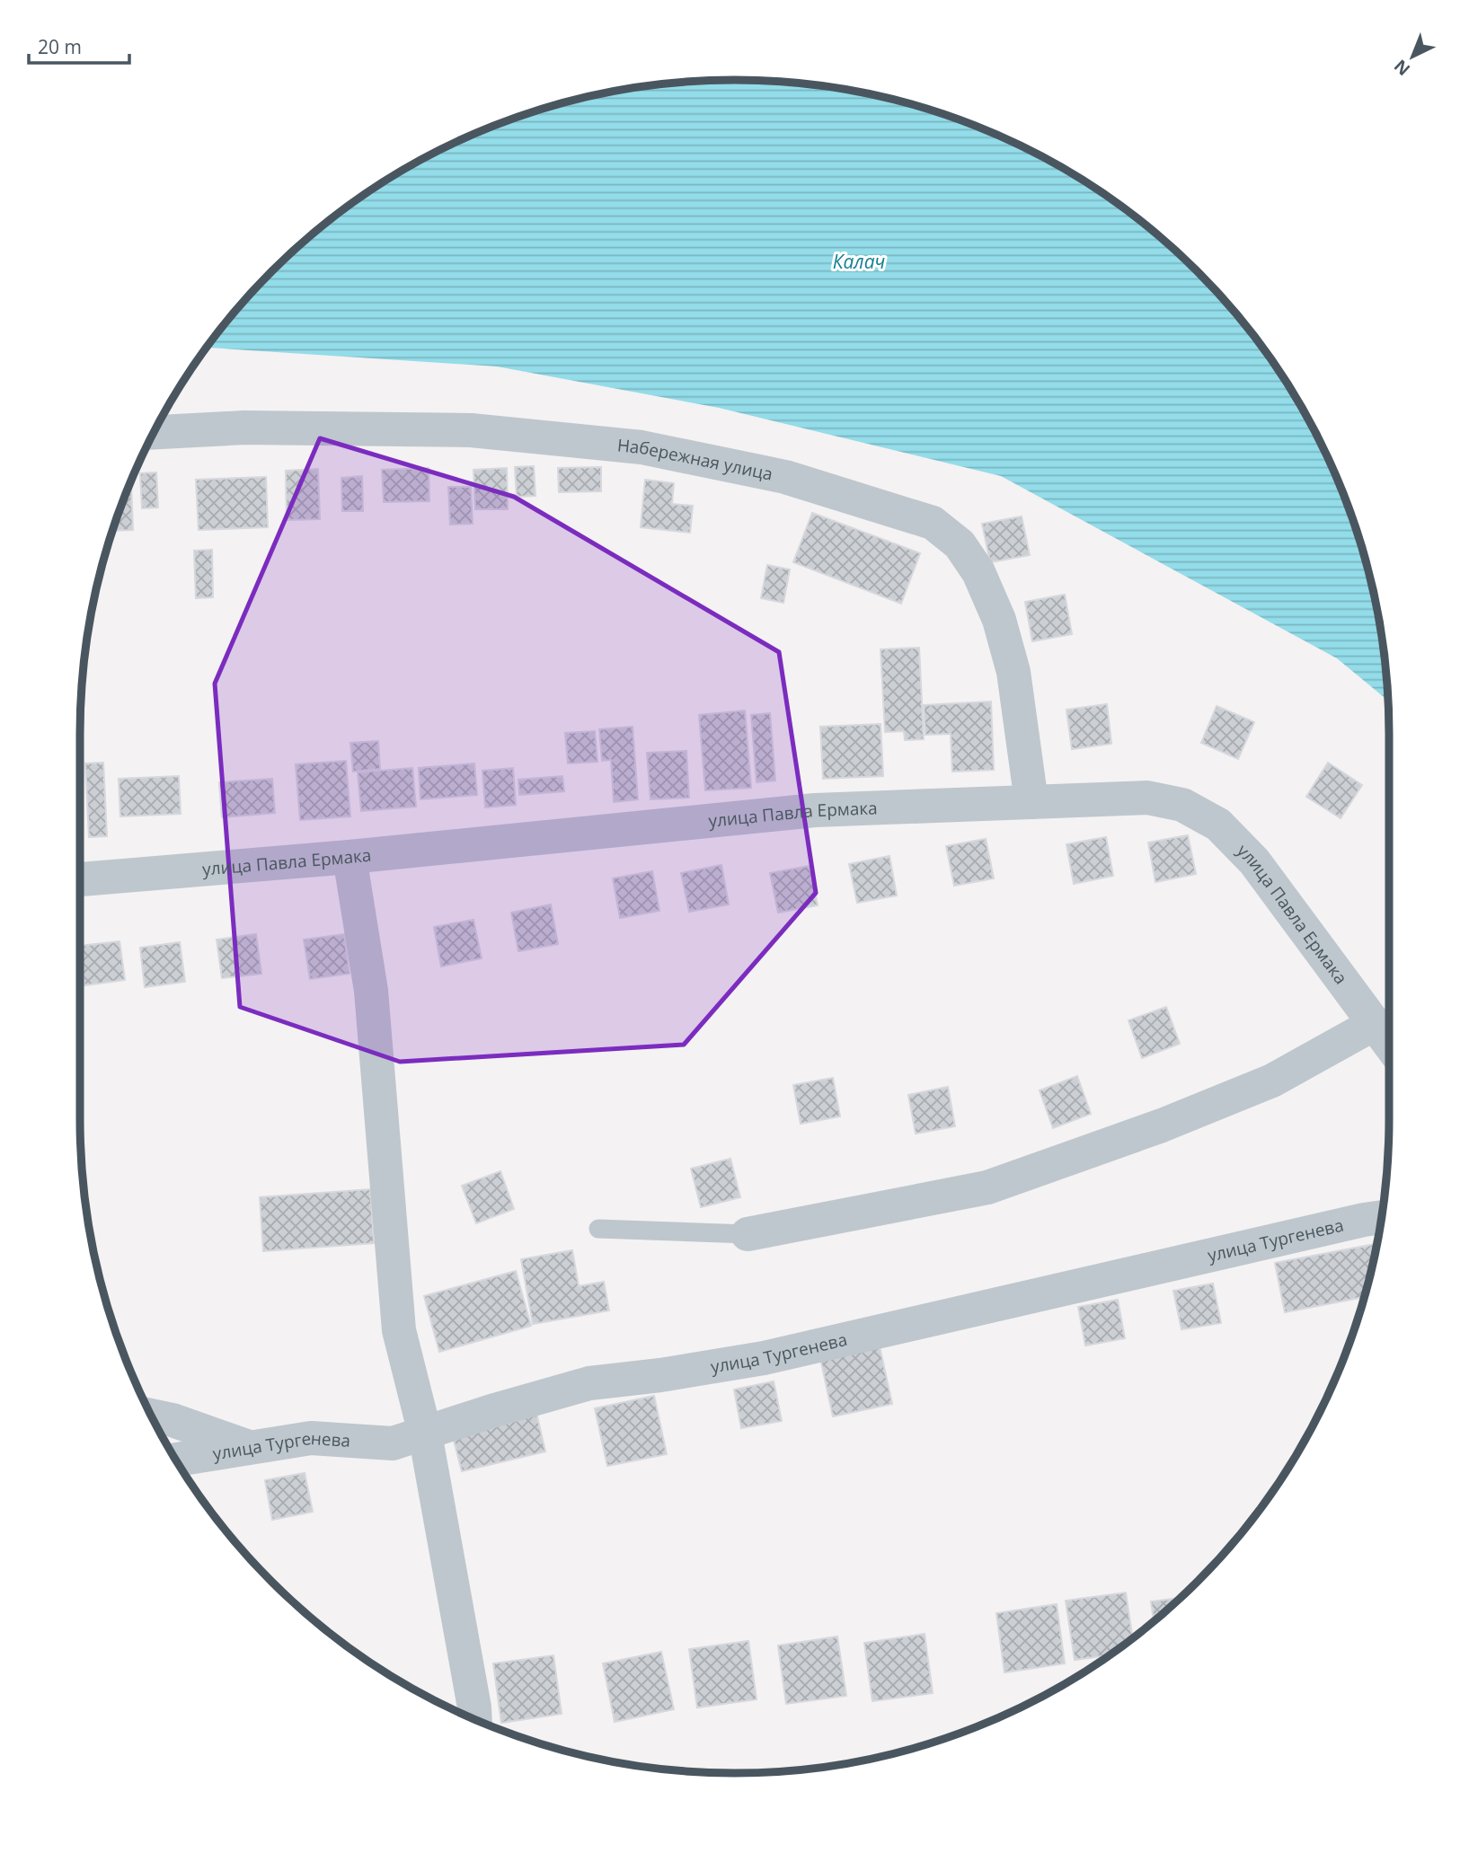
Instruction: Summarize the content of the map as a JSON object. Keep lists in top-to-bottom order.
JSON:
{
  "streets": {
    "street": ["Набережная улица", "улица Павла Ермака", "улица Тургенева"]
  },
  "crossings": [
    ["Набережная улица", "улица Павла Ермака"]
  ],
  "water": ["Калач"],
  "scale_bar": "20 m",
  "north": "bottom left"
}
